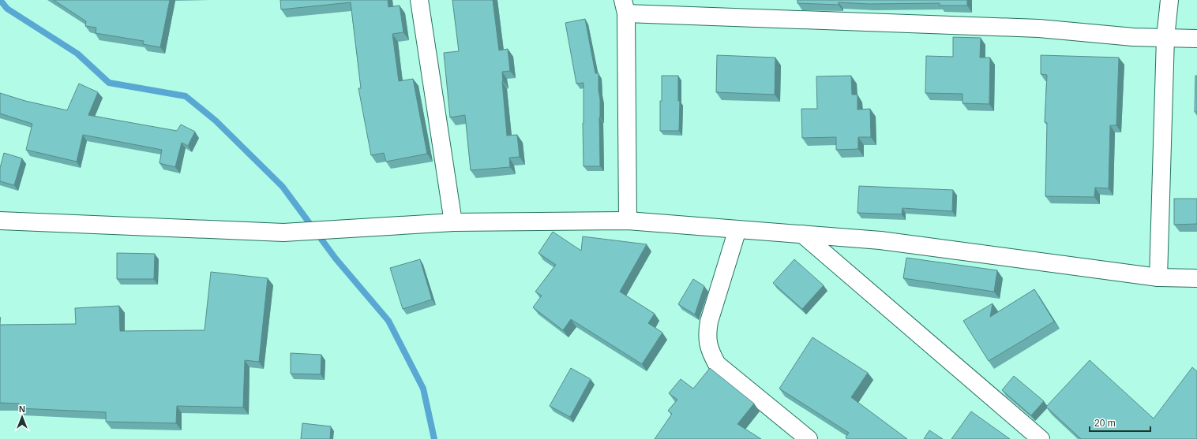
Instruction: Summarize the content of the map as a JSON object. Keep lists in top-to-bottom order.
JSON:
{
  "scale_bar": "20 m",
  "north": "top"
}
